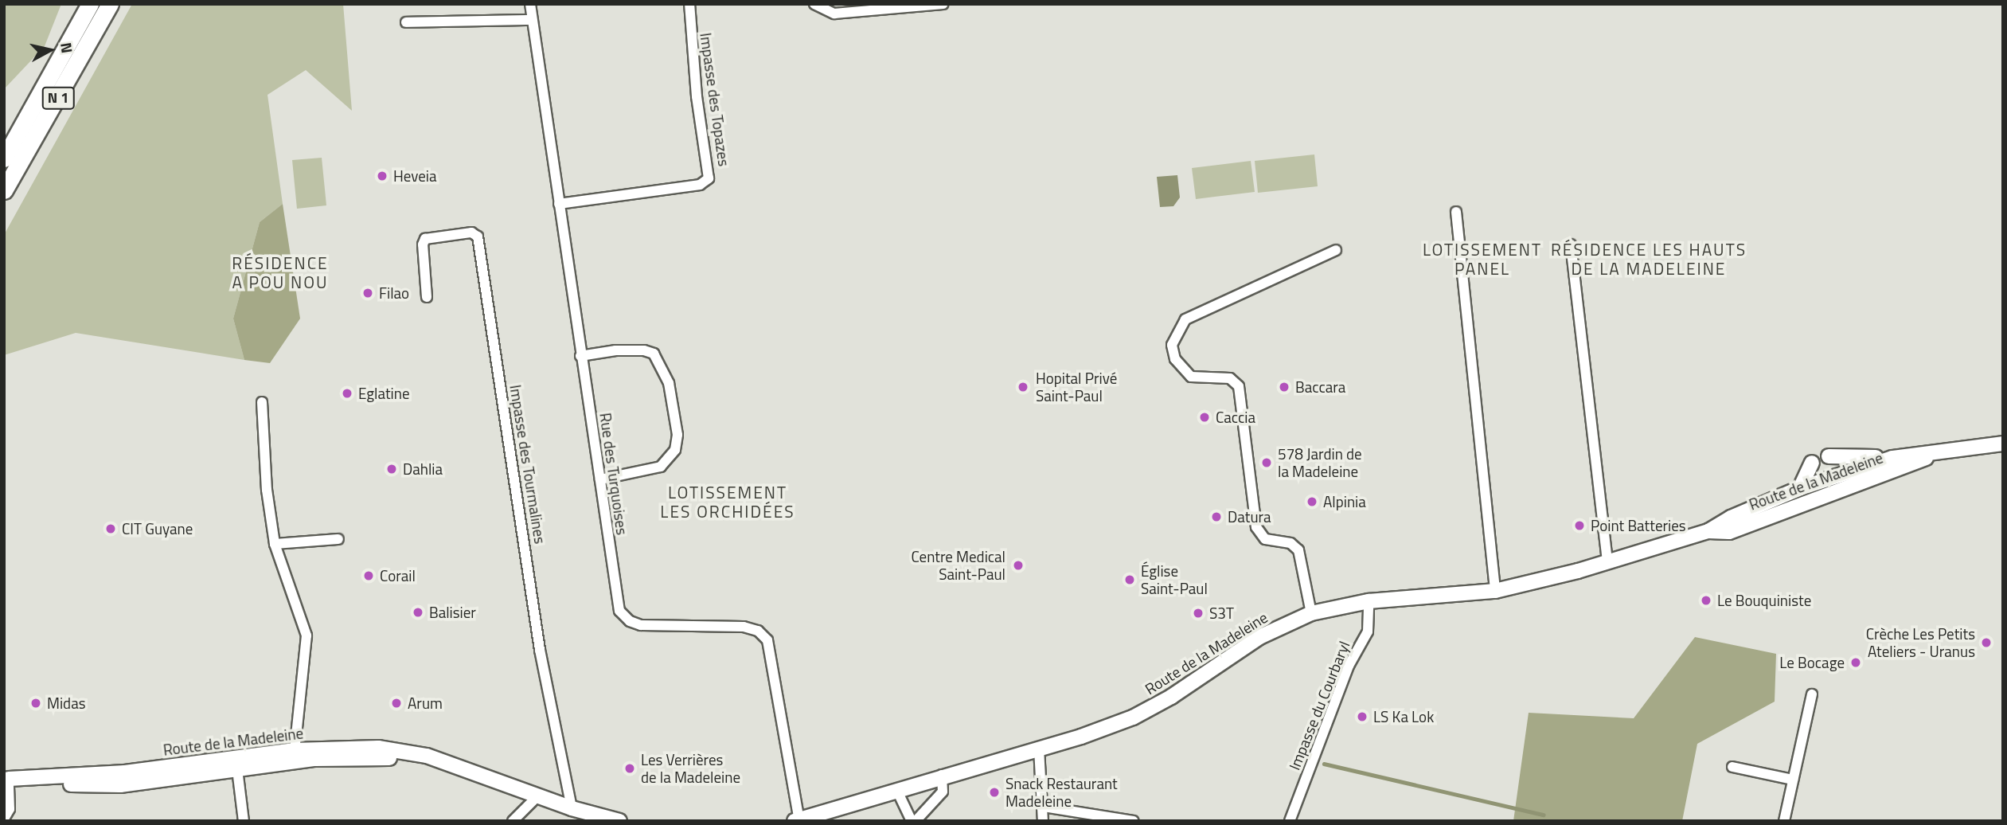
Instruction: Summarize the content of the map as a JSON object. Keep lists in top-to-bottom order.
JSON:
{
  "streets": {
    "main road": ["N 1", "Route de la Madeleine"],
    "street": [
      "Impasse des Topazes",
      "Impasse des Tourmalines",
      "Rue des Turquoises",
      "Impasse du Courbaryl"
    ]
  },
  "crossings": [
    ["Impasse des Topazes", "Rue des Turquoises"],
    ["Impasse des Tourmalines", "Route de la Madeleine"],
    ["Rue des Turquoises", "Route de la Madeleine"],
    ["Route de la Madeleine", "Impasse du Courbaryl"]
  ],
  "districts": [
    "LOTISSEMENT PANEL",
    "RÉSIDENCE LES HAUTS DE LA MADELEINE",
    "RÉSIDENCE A POU NOU",
    "LOTISSEMENT LES ORCHIDÉES"
  ],
  "places": [
    "Heveia",
    "Filao",
    "Hopital Privé Saint-Paul",
    "Baccara",
    "Eglatine",
    "Caccia",
    "578 Jardin de la Madeleine",
    "Dahlia",
    "Alpinia",
    "Datura",
    "Point Batteries",
    "CIT Guyane",
    "Centre Medical Saint-Paul",
    "Corail",
    "Église Saint-Paul",
    "Le Bouquiniste",
    "Balisier",
    "S3T",
    "Crèche Les Petits Ateliers - Uranus",
    "Le Bocage",
    "Midas",
    "Arum",
    "LS Ka Lok",
    "Les Verrières de la Madeleine",
    "Snack Restaurant Madeleine"
  ],
  "north": "right"
}
